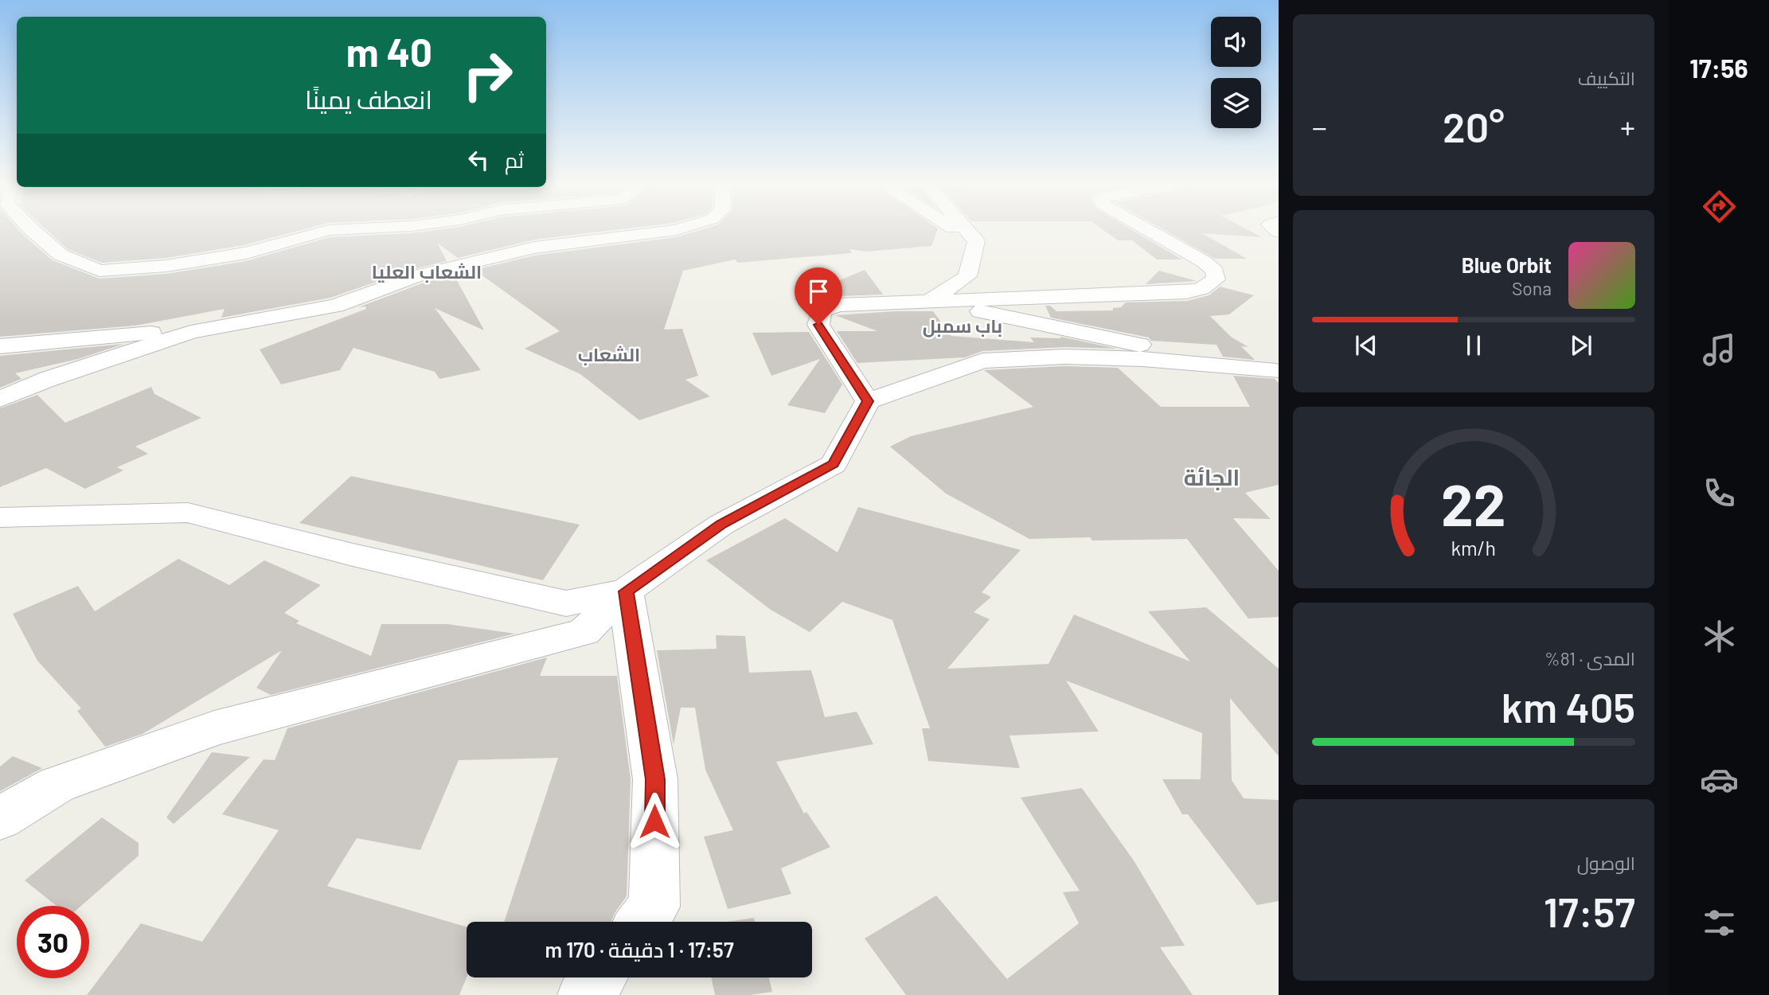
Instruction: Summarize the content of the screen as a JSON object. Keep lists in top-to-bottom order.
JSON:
{
  "districts": [
    "الشعاب العليا",
    "باب سمبل",
    "الشعاب",
    "الجائة"
  ],
  "page": {
    "tabs": "17:56",
    "tile": [
      "التكييف",
      ["المدى · 81%", "405 km"],
      ["الوصول", "17:57"]
    ],
    "turn": ["40 m", "انعطف يمينًا"],
    "heat": ["−", "20°", "+"],
    "then": "ثم",
    "song": ["Blue Orbit", "Sona"],
    "limit": "30",
    "trip": "17:57 · 1 دقيقة · 170 m",
    "gauge": ["22", "km/h"]
  }
}
